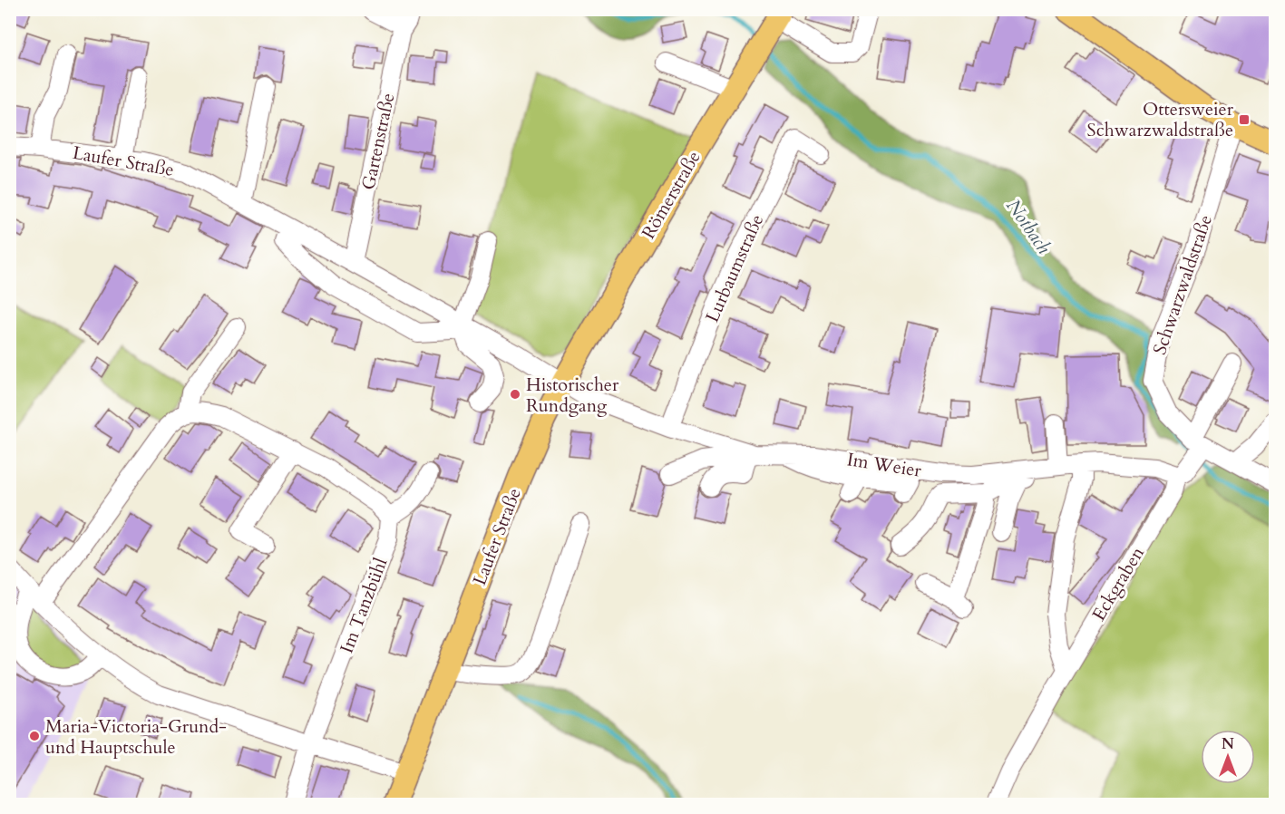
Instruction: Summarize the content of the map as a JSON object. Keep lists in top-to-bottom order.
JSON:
{
  "streets": {
    "main road": ["Laufer Straße", "Römerstraße"],
    "street": [
      "Gartenstraße",
      "Lurbaumstraße",
      "Schwarzwaldstraße",
      "Im Weier",
      "Eckgraben",
      "Im Tanzbühl"
    ]
  },
  "crossings": [
    ["Gartenstraße", "Laufer Straße"],
    ["Laufer Straße", "Römerstraße"],
    ["Laufer Straße", "Im Weier"],
    ["Römerstraße", "Im Weier"],
    ["Lurbaumstraße", "Im Weier"],
    ["Im Weier", "Eckgraben"]
  ],
  "water": ["Notbach"],
  "places": {
    "transit": ["Ottersweier Schwarzwaldstraße"],
    "other": ["Historischer Rundgang", "Maria-Victoria-Grund- und Hauptschule"]
  },
  "north": "top"
}
